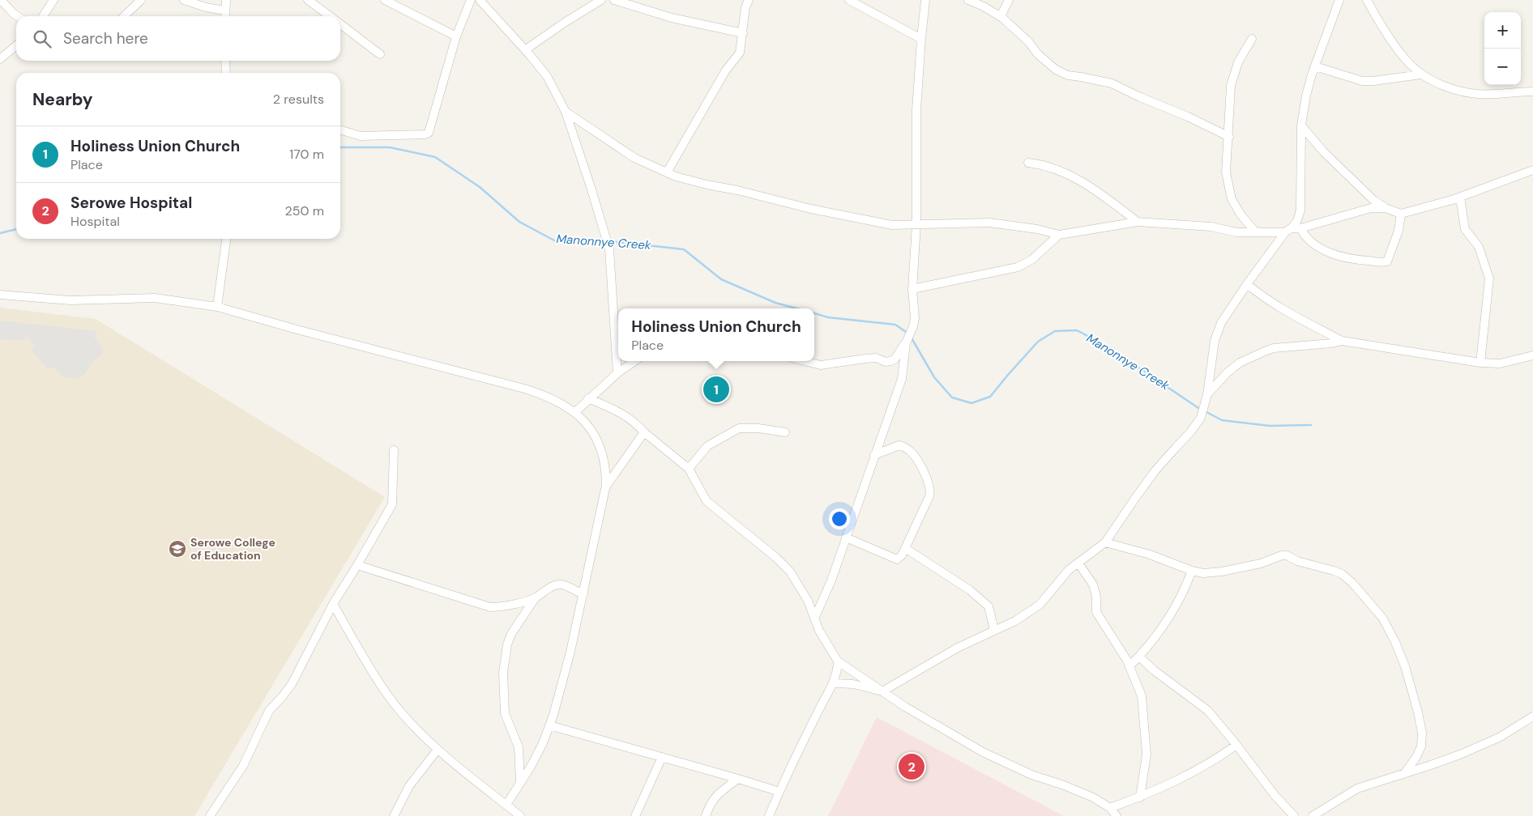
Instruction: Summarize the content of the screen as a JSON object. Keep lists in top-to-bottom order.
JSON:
{
  "water": ["Manonnye Creek"],
  "places": {
    "school or university": ["Serowe College of Education"]
  },
  "page": {
    "map_buttons": ["+", "−"],
    "search": "Search here",
    "heading": ["Nearby", "2 results"],
    "list": [
      {
        "mark": "1",
        "name": "Holiness Union Church",
        "note": "Place",
        "value": "170 m"
      },
      {
        "mark": "2",
        "name": "Serowe Hospital",
        "note": "Hospital",
        "value": "250 m"
      }
    ],
    "popup": ["Holiness Union Church", "Place"],
    "pins": ["1", "2"]
  }
}
